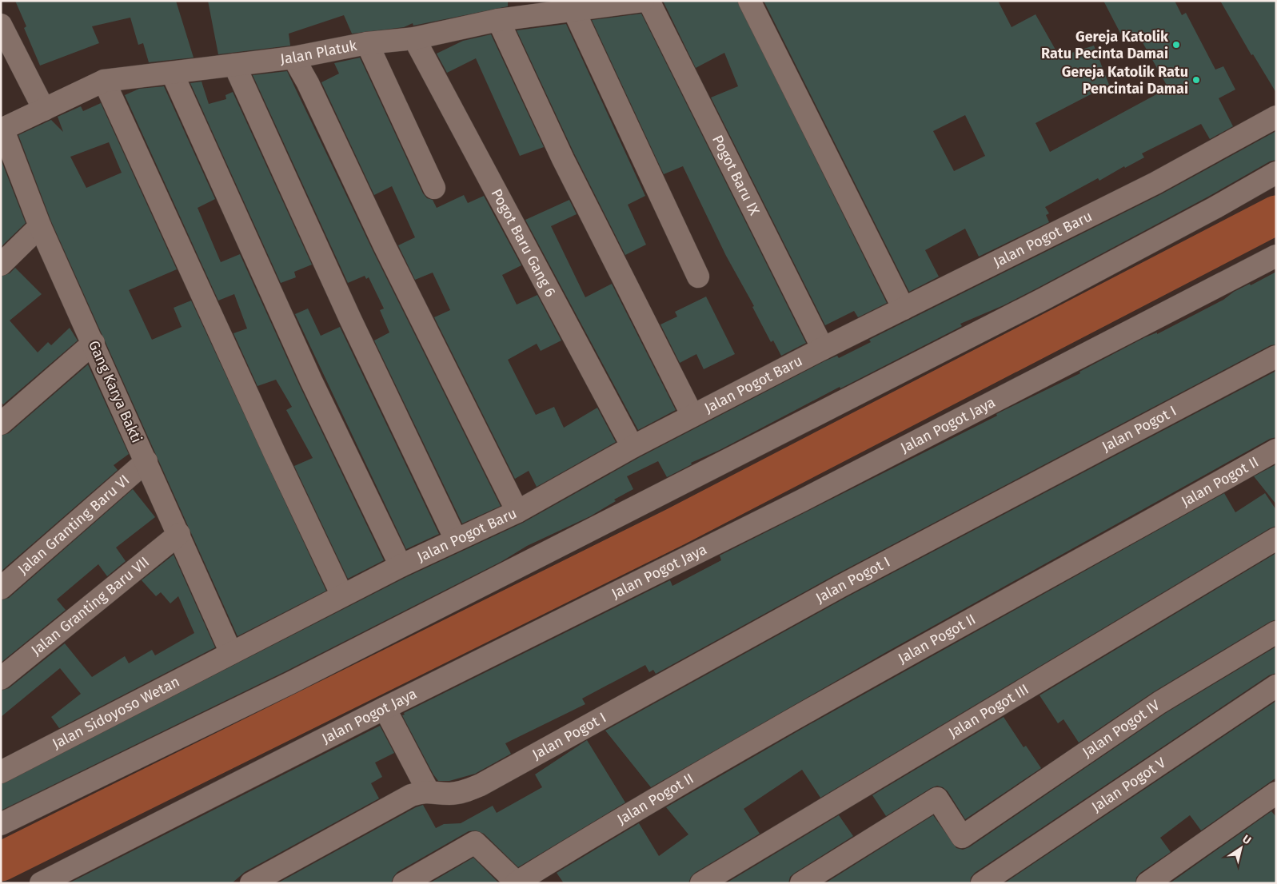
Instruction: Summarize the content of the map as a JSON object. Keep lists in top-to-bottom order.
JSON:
{
  "streets": {
    "street": [
      "Jalan Platuk",
      "Pogot Baru IX",
      "Jalan Pogot Baru",
      "Pogot Baru Gang 6",
      "Gang Karya Bakti",
      "Jalan Pogot Jaya",
      "Jalan Pogot I",
      "Jalan Pogot II",
      "Jalan Granting Baru VI",
      "Jalan Granting Baru VII",
      "Jalan Pogot III",
      "Jalan Sidoyoso Wetan",
      "Jalan Pogot IV",
      "Jalan Pogot V"
    ]
  },
  "crossings": [
    ["Jalan Platuk", "Pogot Baru Gang 6"],
    ["Jalan Platuk", "Gang Karya Bakti"],
    ["Pogot Baru IX", "Jalan Pogot Baru"],
    ["Jalan Pogot Baru", "Pogot Baru Gang 6"],
    ["Jalan Pogot Baru", "Gang Karya Bakti"],
    ["Jalan Pogot Baru", "Jalan Sidoyoso Wetan"],
    ["Gang Karya Bakti", "Jalan Granting Baru VI"],
    ["Gang Karya Bakti", "Jalan Granting Baru VII"],
    ["Gang Karya Bakti", "Jalan Sidoyoso Wetan"]
  ],
  "places": ["Gereja Katolik Ratu Pecinta Damai", "Gereja Katolik Ratu Pencintai Damai"],
  "north": "top right"
}
